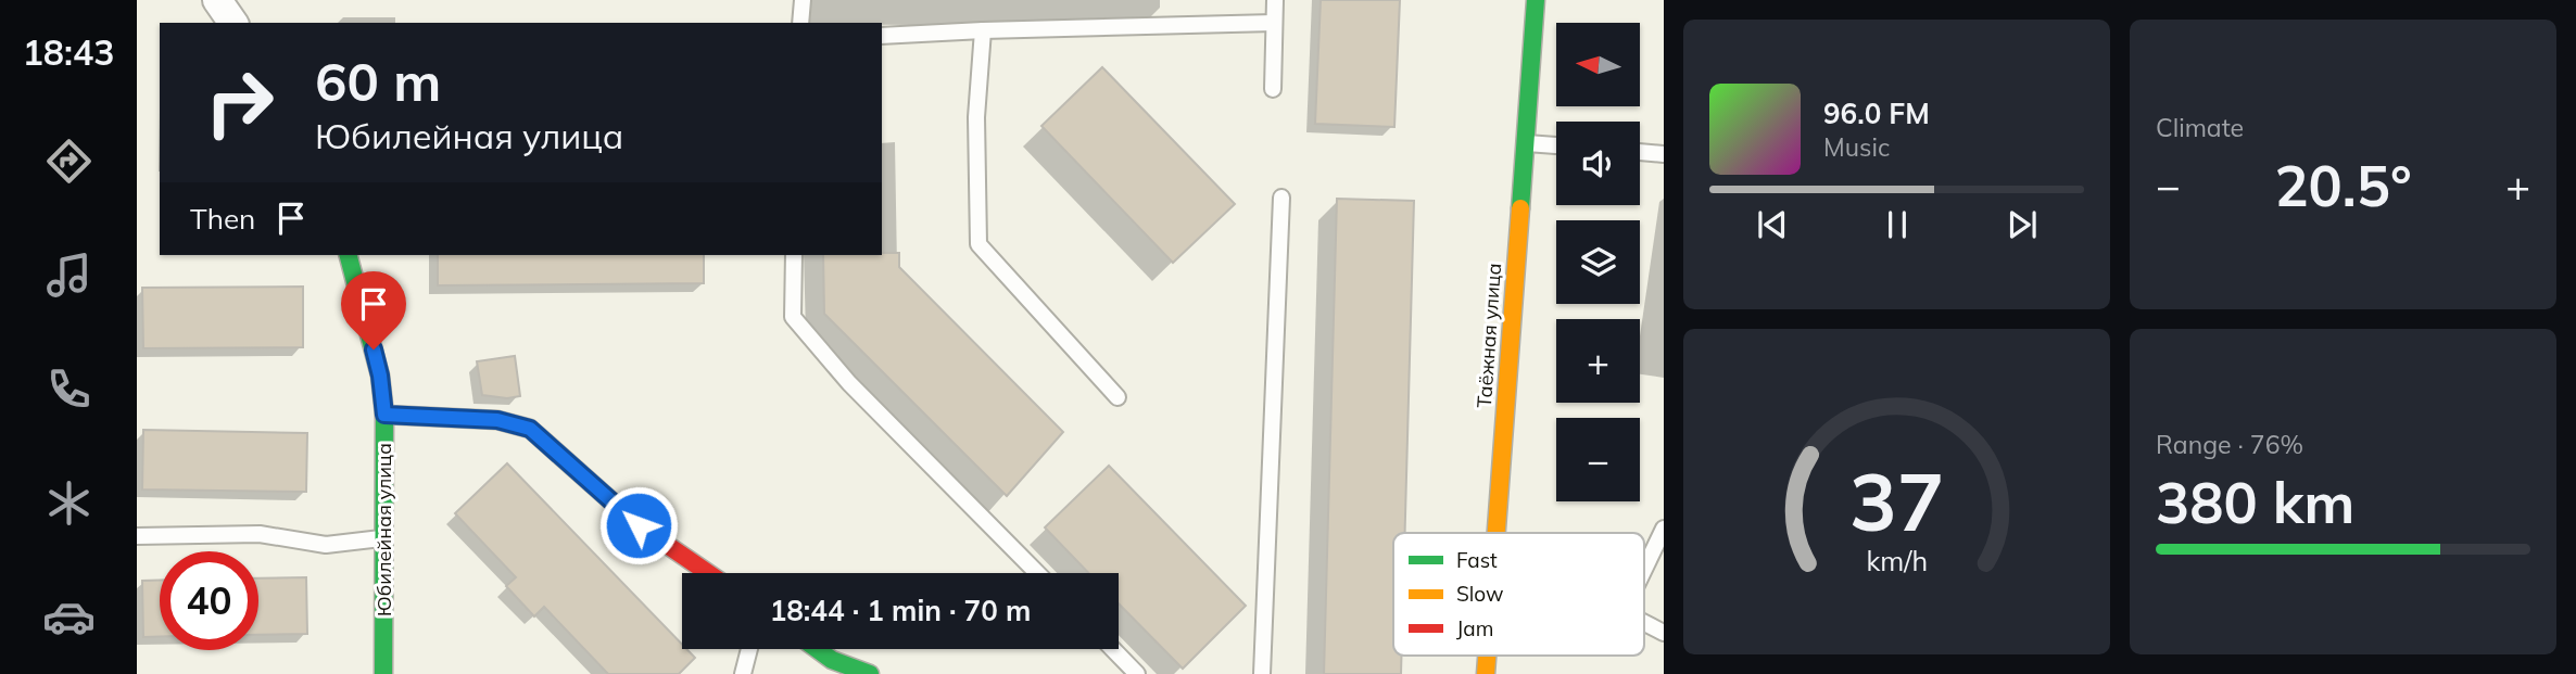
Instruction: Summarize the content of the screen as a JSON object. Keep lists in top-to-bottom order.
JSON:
{
  "streets": {
    "street": ["Таёжная улица", "Юбилейная улица"]
  },
  "legend": ["Fast", "Slow", "Jam"],
  "north": "left",
  "page": {
    "tabs": "18:43",
    "tile": [
      "Climate",
      ["Range · 76%", "380 km"]
    ],
    "map_buttons": ["+", "−"],
    "turn": ["60 m", "Юбилейная улица"],
    "song": ["96.0 FM", "Music"],
    "heat": ["−", "20.5°", "+"],
    "then": "Then",
    "limit": "40",
    "trip": "18:44 · 1 min · 70 m",
    "gauge": ["37", "km/h"]
  }
}
